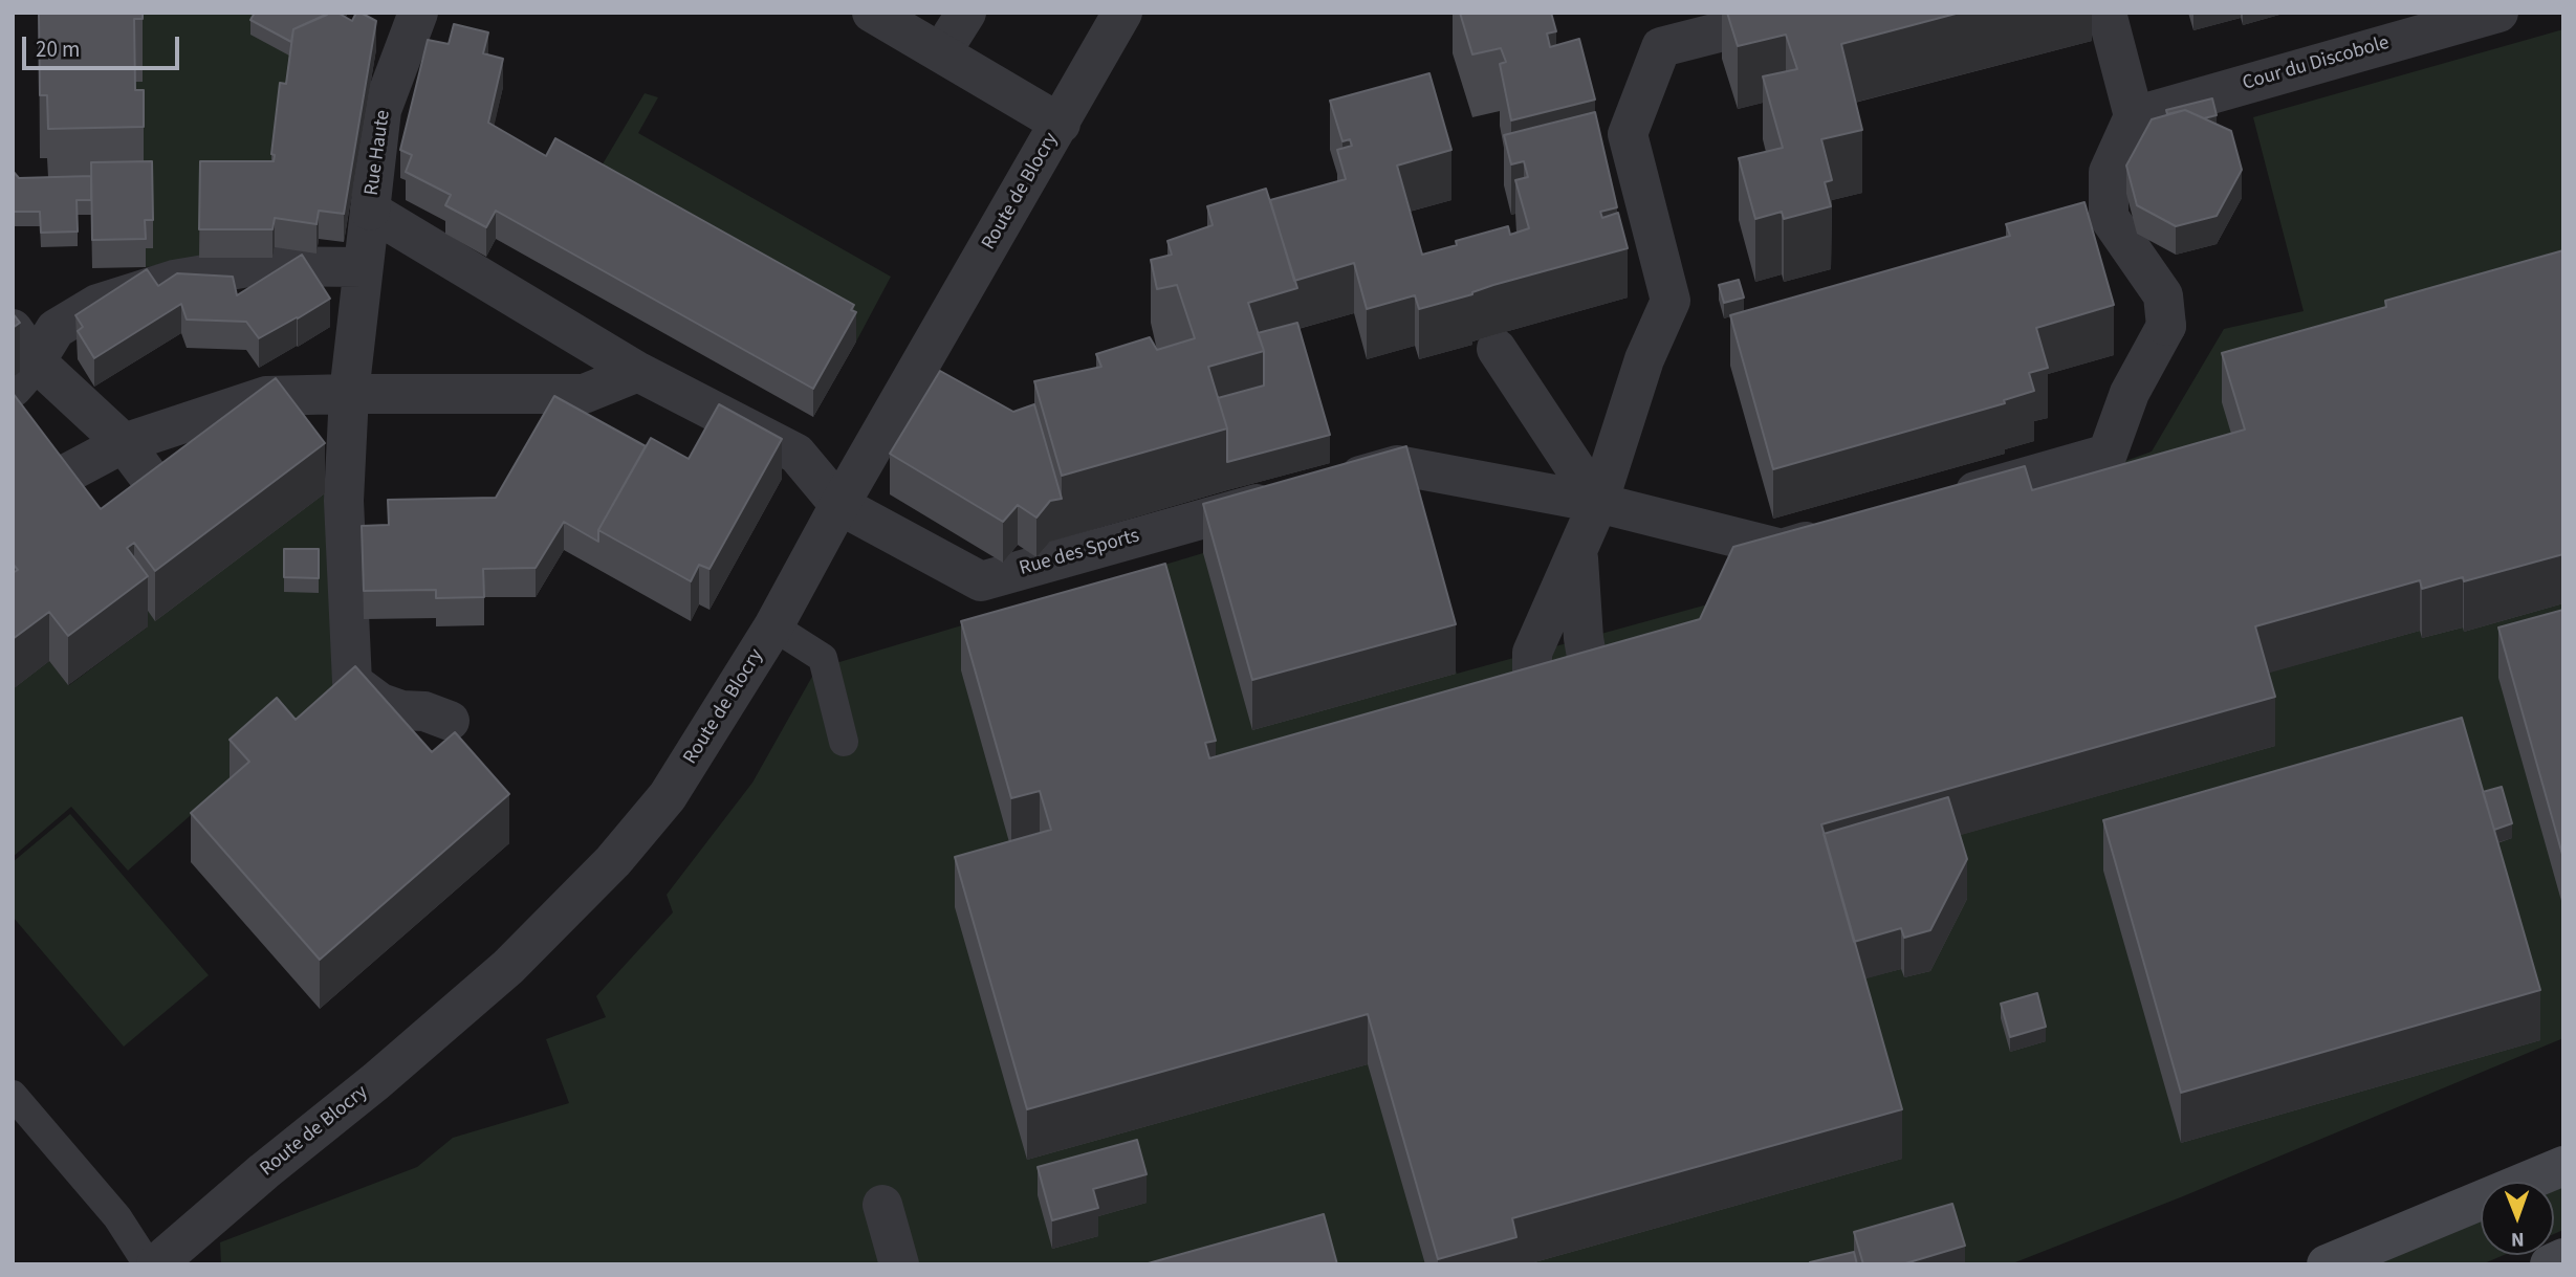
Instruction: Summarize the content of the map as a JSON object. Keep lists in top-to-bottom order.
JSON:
{
  "streets": {
    "street": [
      "Cour du Discobole",
      "Rue Haute",
      "Route de Blocry",
      "Rue des Sports"
    ]
  },
  "crossings": [
    ["Route de Blocry", "Rue des Sports"]
  ],
  "scale_bar": "20 m",
  "north": "bottom"
}
